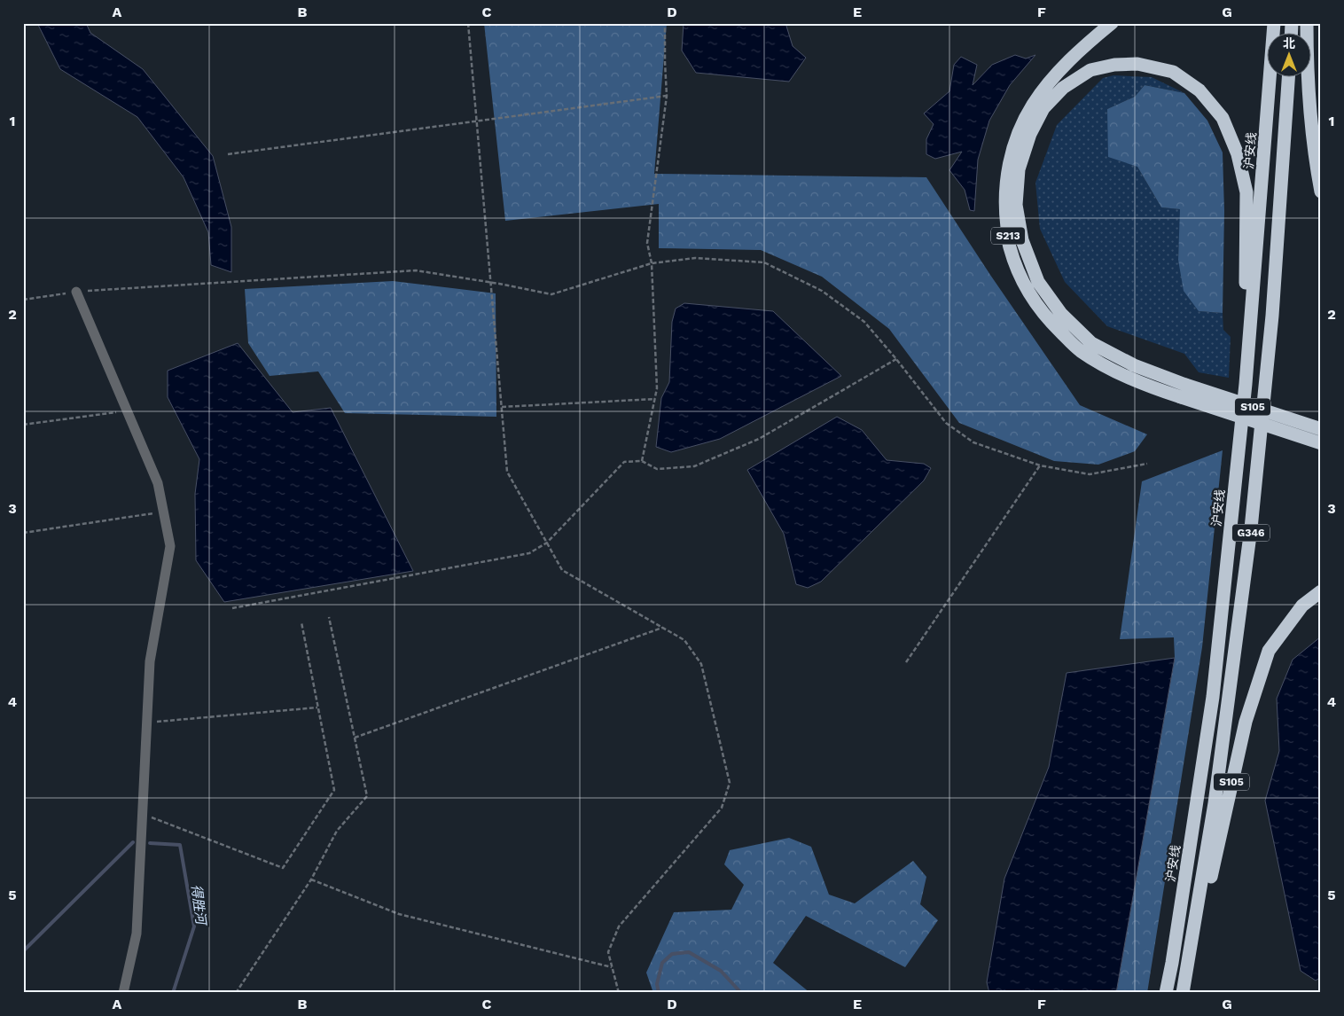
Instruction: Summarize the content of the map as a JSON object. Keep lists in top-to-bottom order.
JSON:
{
  "streets": {
    "highway": [
      "沪安线",
      "S213",
      "S105",
      "G346"
    ]
  },
  "crossings": [
    ["S213", "S105"],
    ["S105", "G346"]
  ],
  "water": ["得胜河"],
  "north": "top",
  "grid": {
    "columns": [
      "A",
      "B",
      "C",
      "D",
      "E",
      "F",
      "G"
    ],
    "rows": [
      "1",
      "2",
      "3",
      "4",
      "5"
    ]
  }
}
